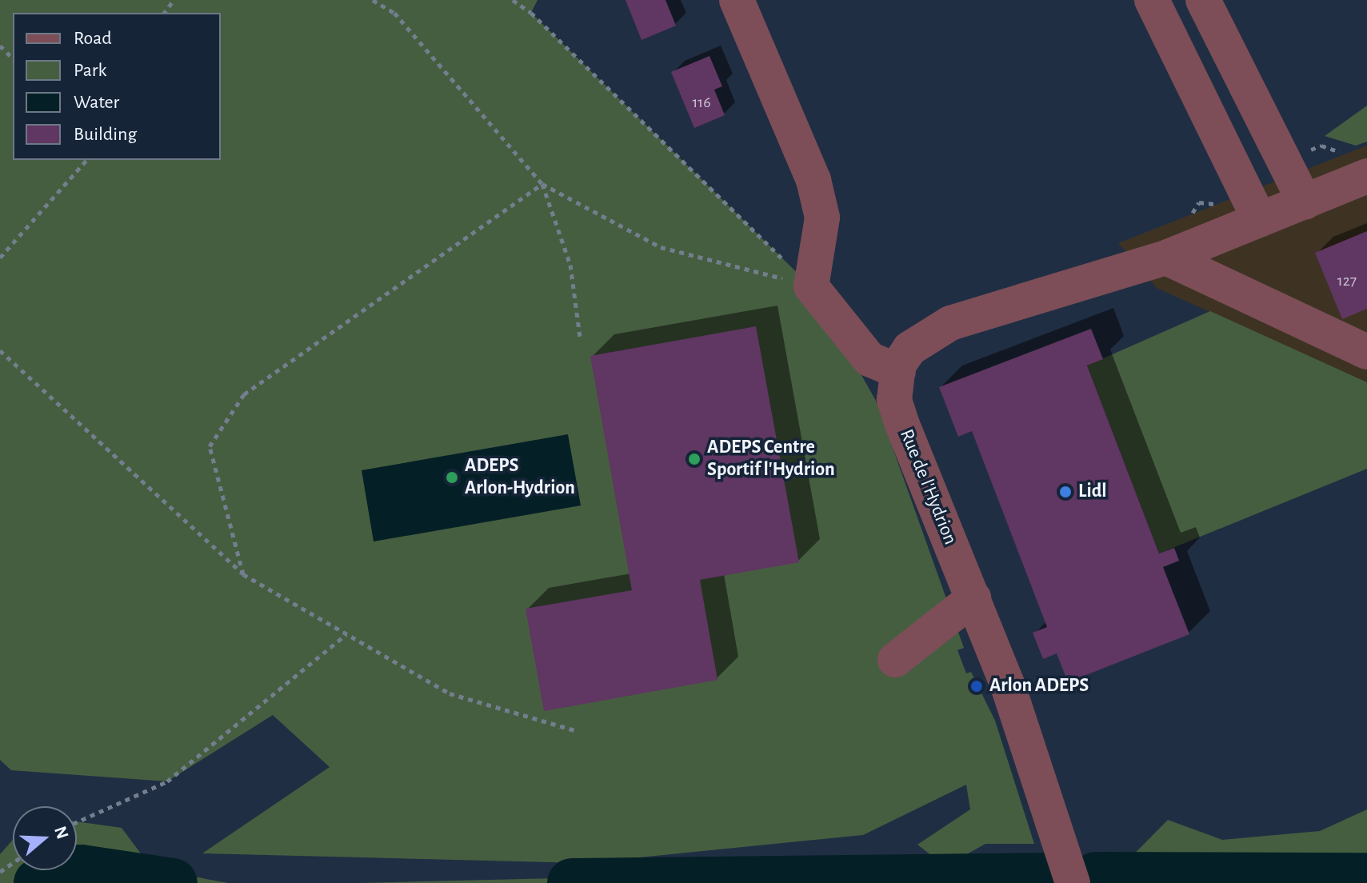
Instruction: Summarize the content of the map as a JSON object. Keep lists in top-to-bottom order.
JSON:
{
  "streets": {
    "street": ["Rue de l'Hydrion"]
  },
  "places": [
    "ADEPS Centre Sportif l'Hydrion",
    "ADEPS Arlon-Hydrion",
    "Lidl",
    "Arlon ADEPS"
  ],
  "house_numbers": ["116", "127"],
  "legend": [
    "Road",
    "Park",
    "Water",
    "Building"
  ],
  "north": "right"
}
